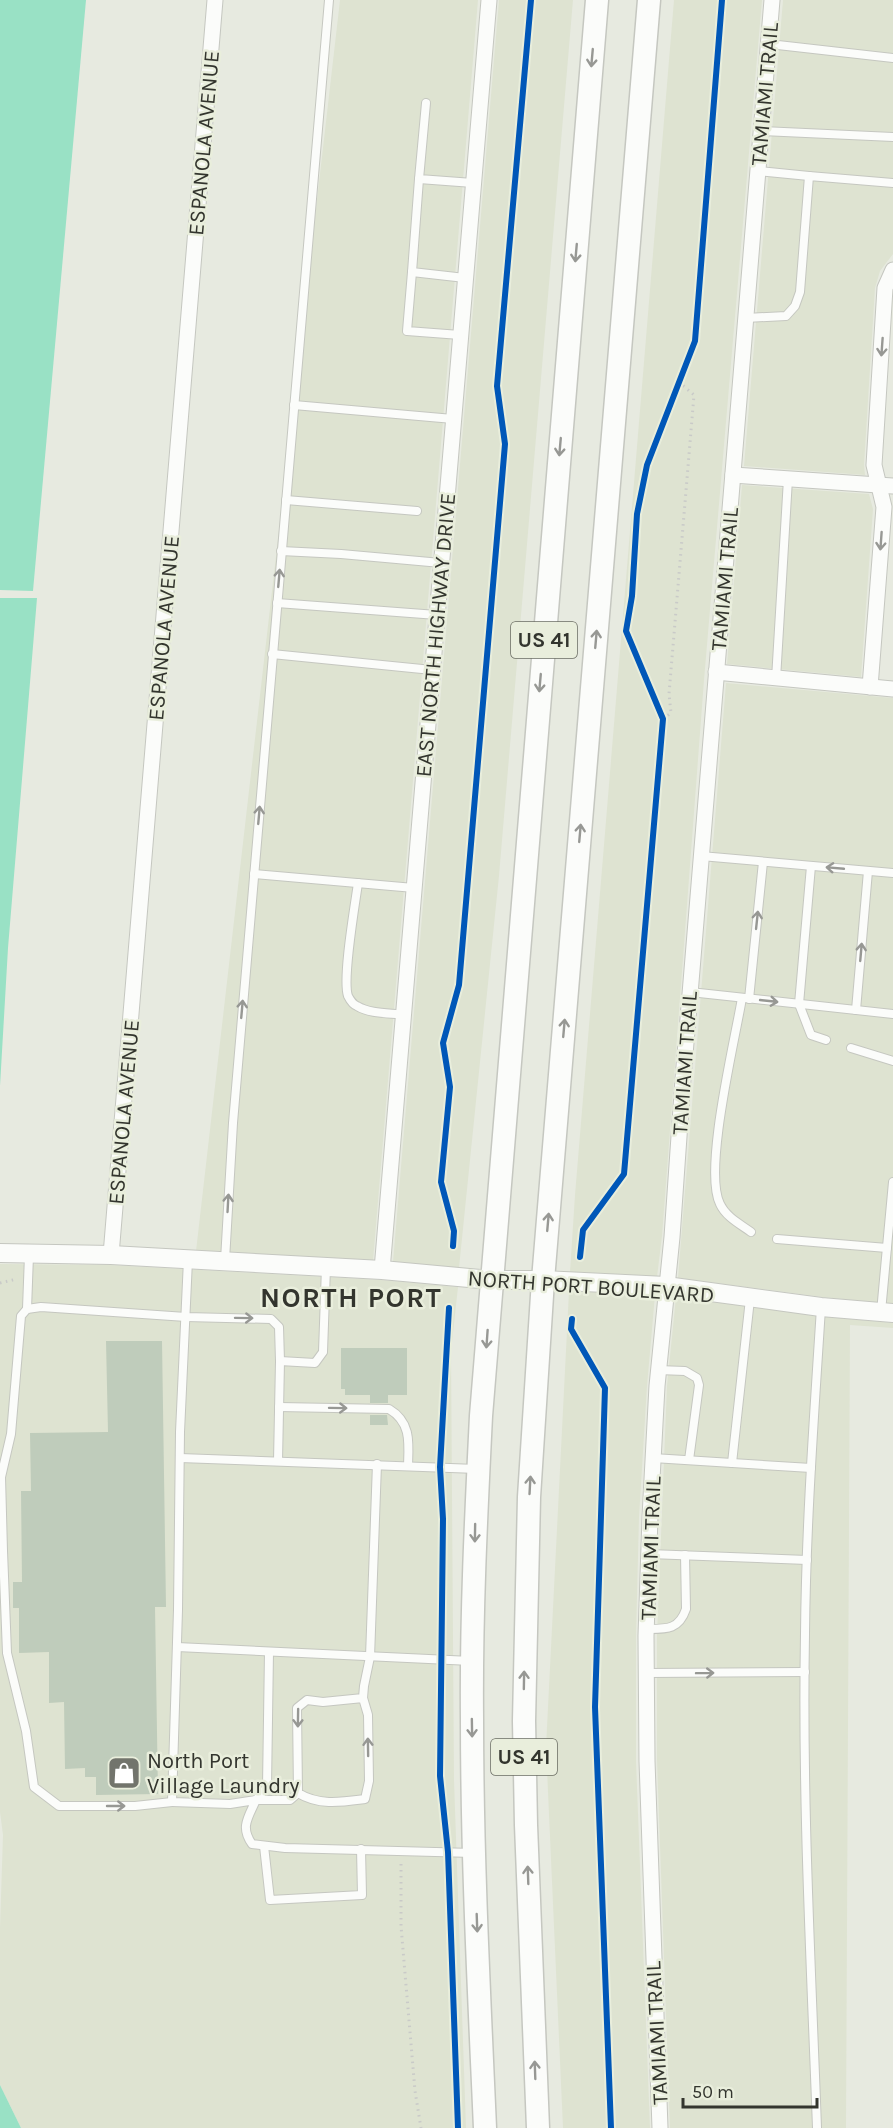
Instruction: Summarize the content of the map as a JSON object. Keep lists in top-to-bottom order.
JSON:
{
  "streets": {
    "main road": ["US 41"],
    "street": [
      "TAMIAMI TRAIL",
      "ESPANOLA AVENUE",
      "EAST NORTH HIGHWAY DRIVE",
      "NORTH PORT BOULEVARD"
    ]
  },
  "crossings": [
    ["TAMIAMI TRAIL", "NORTH PORT BOULEVARD"],
    ["ESPANOLA AVENUE", "NORTH PORT BOULEVARD"],
    ["EAST NORTH HIGHWAY DRIVE", "NORTH PORT BOULEVARD"],
    ["US 41", "NORTH PORT BOULEVARD"]
  ],
  "districts": ["NORTH PORT"],
  "places": {
    "shop": ["North Port Village Laundry"]
  },
  "scale_bar": "50 m"
}
